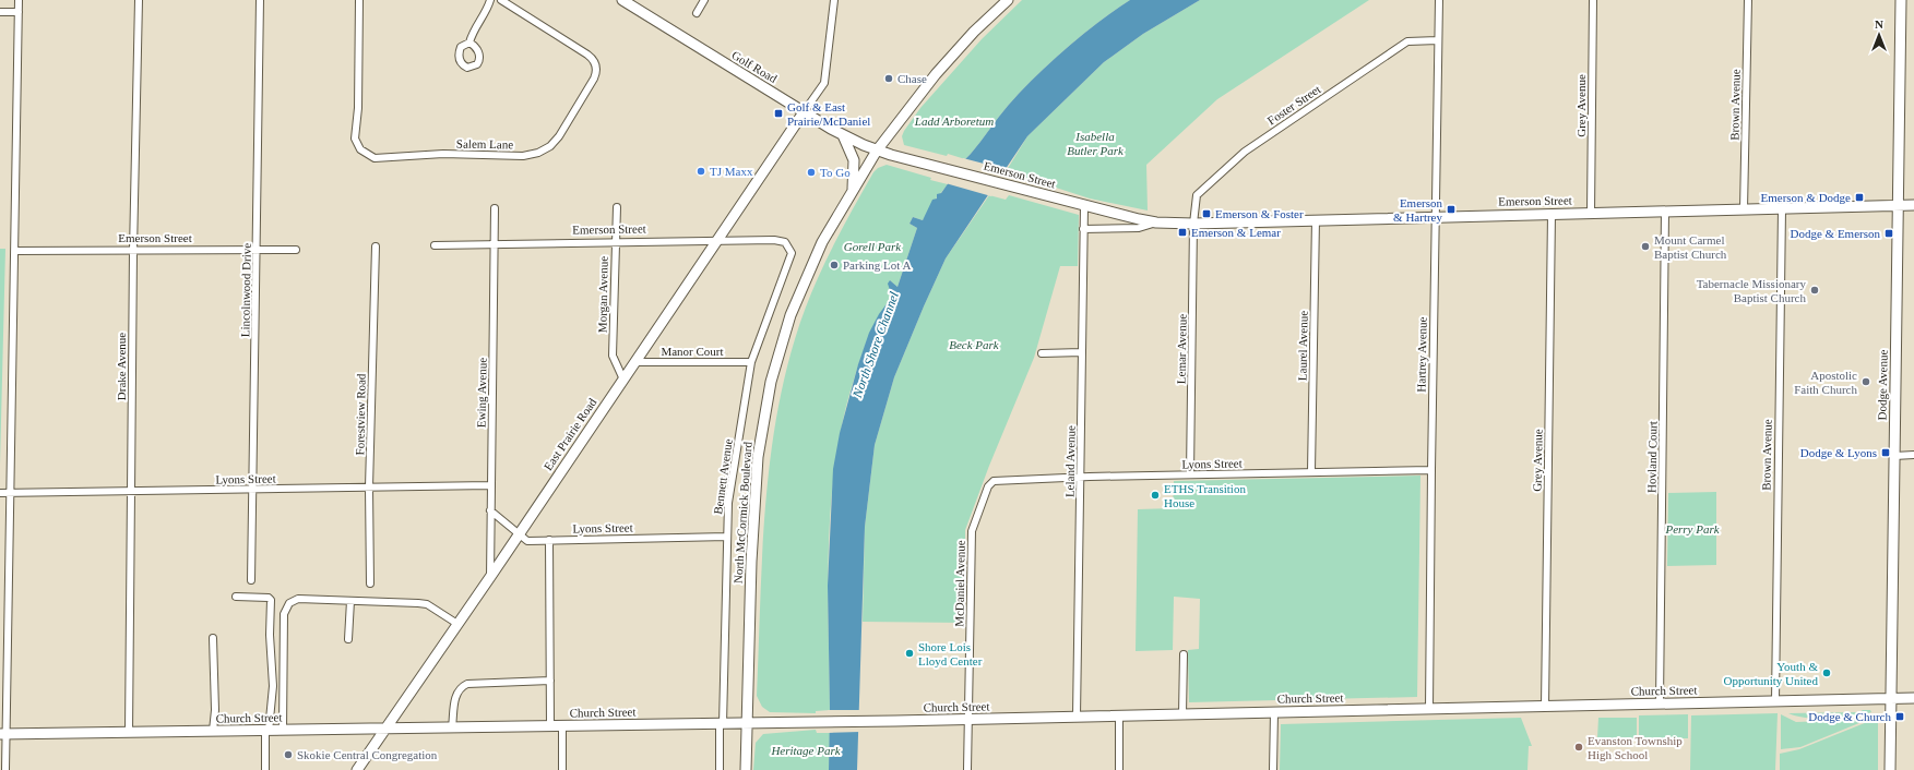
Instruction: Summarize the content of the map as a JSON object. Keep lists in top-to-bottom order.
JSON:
{
  "streets": {
    "street": [
      "Golf Road",
      "Foster Street",
      "Brown Avenue",
      "Grey Avenue",
      "Salem Lane",
      "Emerson Street",
      "Lincolnwood Drive",
      "Morgan Avenue",
      "Laurel Avenue",
      "Lemar Avenue",
      "Manor Court",
      "Hartrey Avenue",
      "Drake Avenue",
      "Dodge Avenue",
      "Ewing Avenue",
      "Forestview Road",
      "East Prairie Road",
      "Hovland Court",
      "Leland Avenue",
      "Lyons Street",
      "Bennett Avenue",
      "North McCormick Boulevard",
      "McDaniel Avenue",
      "Church Street"
    ]
  },
  "crossings": [
    ["Golf Road", "Emerson Street"],
    ["Golf Road", "East Prairie Road"],
    ["Golf Road", "North McCormick Boulevard"],
    ["Foster Street", "Emerson Street"],
    ["Foster Street", "Lemar Avenue"],
    ["Foster Street", "Hartrey Avenue"],
    ["Brown Avenue", "Emerson Street"],
    ["Brown Avenue", "Church Street"],
    ["Grey Avenue", "Emerson Street"],
    ["Grey Avenue", "Church Street"],
    ["Emerson Street", "Lincolnwood Drive"],
    ["Emerson Street", "Morgan Avenue"],
    ["Emerson Street", "Laurel Avenue"],
    ["Emerson Street", "Lemar Avenue"],
    ["Emerson Street", "Hartrey Avenue"],
    ["Emerson Street", "Drake Avenue"],
    ["Emerson Street", "Dodge Avenue"],
    ["Emerson Street", "Ewing Avenue"],
    ["Emerson Street", "East Prairie Road"],
    ["Emerson Street", "Hovland Court"],
    ["Emerson Street", "Leland Avenue"],
    ["Emerson Street", "Bennett Avenue"],
    ["Emerson Street", "North McCormick Boulevard"],
    ["Lincolnwood Drive", "Lyons Street"],
    ["Morgan Avenue", "East Prairie Road"],
    ["Laurel Avenue", "Lyons Street"],
    ["Lemar Avenue", "Lyons Street"],
    ["Manor Court", "East Prairie Road"],
    ["Manor Court", "Bennett Avenue"],
    ["Hartrey Avenue", "Lyons Street"],
    ["Hartrey Avenue", "Church Street"],
    ["Drake Avenue", "Lyons Street"],
    ["Drake Avenue", "Church Street"],
    ["Dodge Avenue", "Church Street"],
    ["Ewing Avenue", "East Prairie Road"],
    ["Ewing Avenue", "Lyons Street"],
    ["Forestview Road", "Lyons Street"],
    ["East Prairie Road", "Lyons Street"],
    ["East Prairie Road", "Church Street"],
    ["Hovland Court", "Church Street"],
    ["Leland Avenue", "Lyons Street"],
    ["Leland Avenue", "Church Street"],
    ["Lyons Street", "Bennett Avenue"],
    ["Lyons Street", "McDaniel Avenue"],
    ["Bennett Avenue", "Church Street"],
    ["North McCormick Boulevard", "Church Street"],
    ["McDaniel Avenue", "Church Street"]
  ],
  "water": ["North Shore Channel"],
  "parks": [
    "Ladd Arboretum",
    "Isabella Butler Park",
    "Gorell Park",
    "Beck Park",
    "Perry Park",
    "Heritage Park"
  ],
  "places": {
    "other": [
      "Chase",
      "TJ Maxx",
      "To Go",
      "Mount Carmel Baptist Church",
      "Parking Lot A",
      "Tabernacle Missionary Baptist Church",
      "Apostolic Faith Church",
      "ETHS Transition House",
      "Shore Lois Lloyd Center",
      "Youth & Opportunity United",
      "Evanston Township High School",
      "Skokie Central Congregation"
    ],
    "transit": [
      "Golf & East Prairie/McDaniel",
      "Emerson & Dodge",
      "Emerson & Hartrey",
      "Emerson & Foster",
      "Emerson & Lemar",
      "Dodge & Emerson",
      "Dodge & Lyons",
      "Dodge & Church"
    ]
  },
  "north": "top"
}
